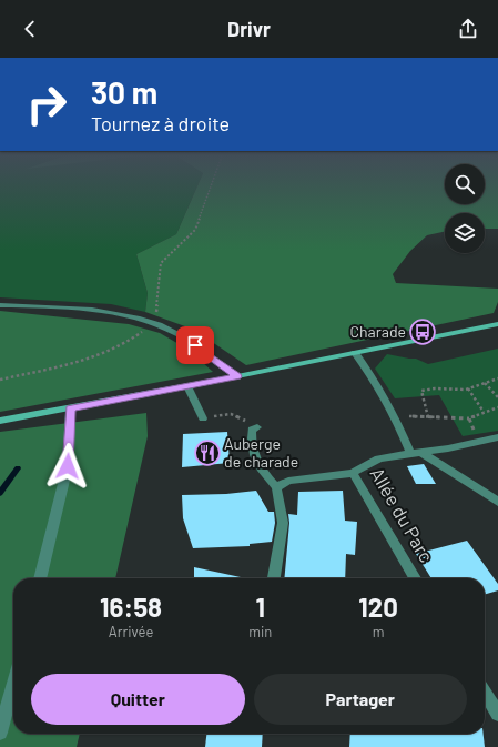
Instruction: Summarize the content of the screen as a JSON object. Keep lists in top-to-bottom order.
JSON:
{
  "streets": {
    "street": ["Allée du Parc"]
  },
  "places": {
    "bus stop": ["Charade"],
    "restaurant": ["Auberge de charade"]
  },
  "page": {
    "header": "Drivr",
    "turn": ["30 m", "Tournez à droite"],
    "eta": [
      "16:58",
      "Arrivée",
      "1",
      "min",
      "120",
      "m"
    ],
    "buttons": ["Quitter", "Partager"]
  }
}
